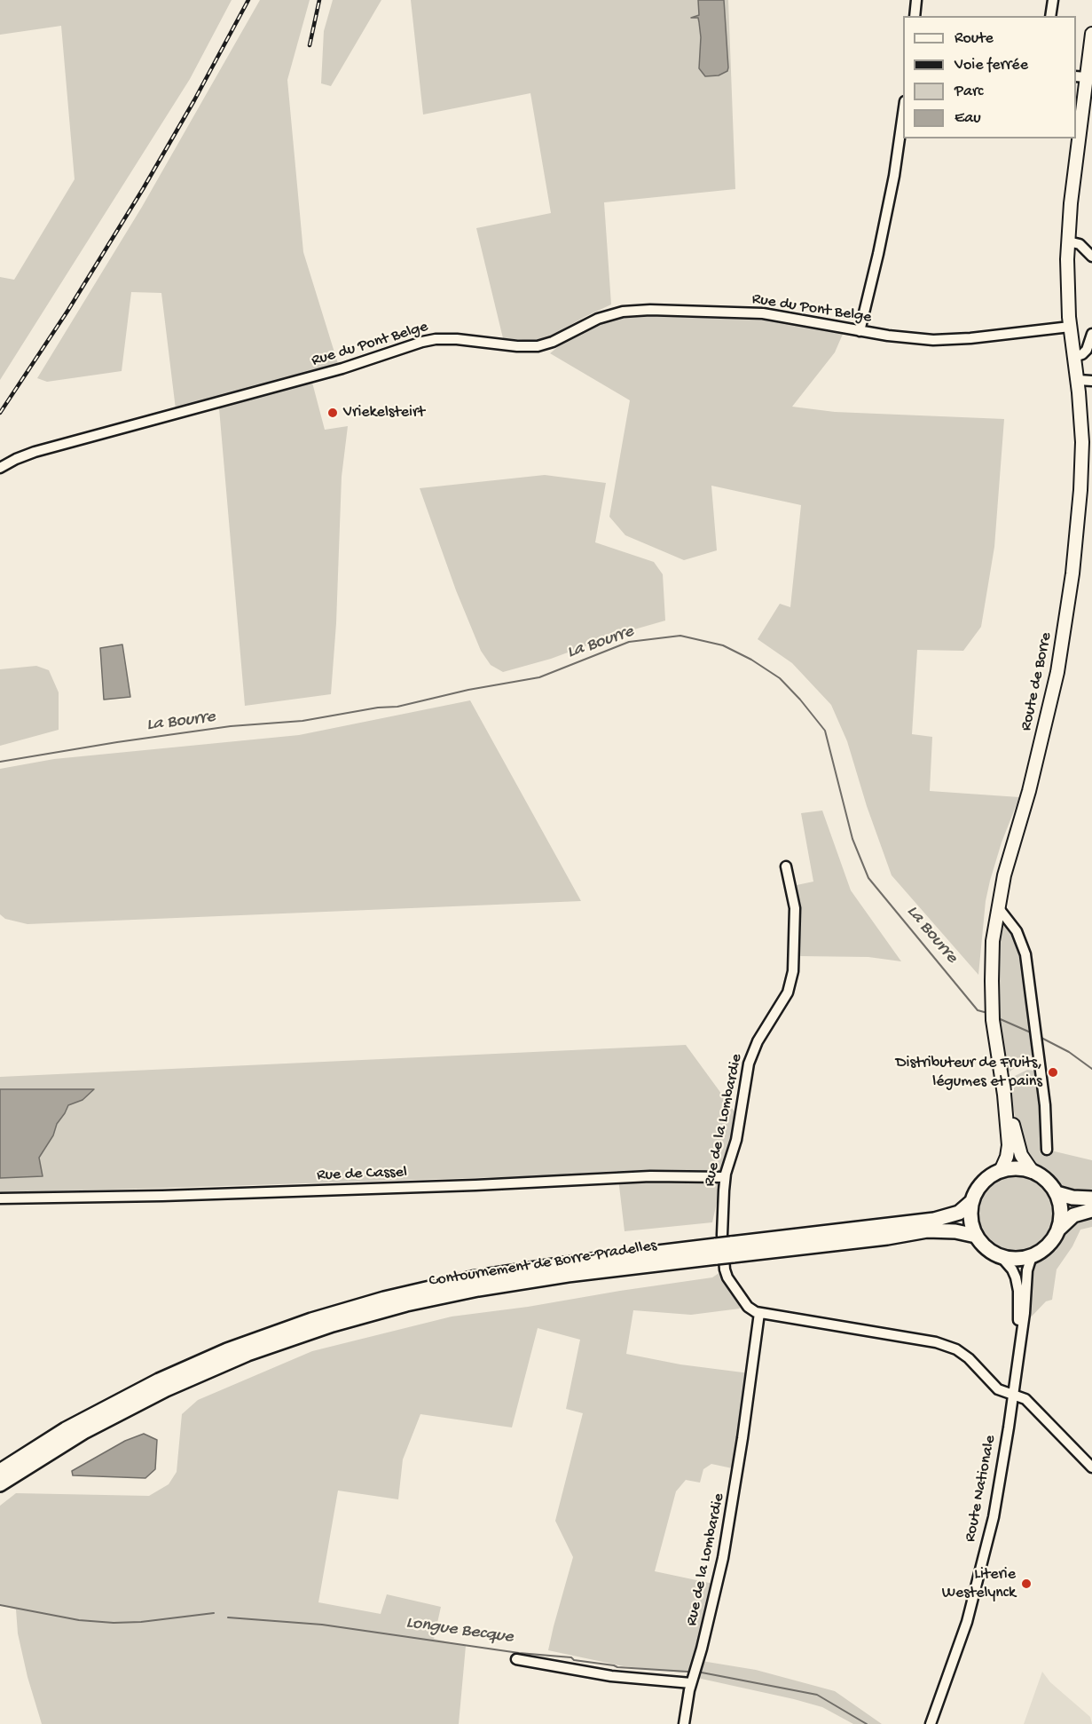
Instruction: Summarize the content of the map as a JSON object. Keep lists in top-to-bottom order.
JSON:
{
  "streets": {
    "highway": ["Contournement de Borre-Pradelles"],
    "main road": ["Route de Borre"],
    "street": [
      "Rue du Pont Belge",
      "Rue de la Lombardie",
      "Rue de Cassel",
      "Route Nationale"
    ]
  },
  "crossings": [
    ["Rue du Pont Belge", "Route de Borre"],
    ["Rue de la Lombardie", "Rue de Cassel"]
  ],
  "water": ["La Bourre", "Longue Becque"],
  "places": ["Vriekelsteirt", "Distributeur de Fruits, légumes et pains", "Literie Westelynck"],
  "legend": [
    "Route",
    "Voie ferrée",
    "Parc",
    "Eau"
  ]
}
